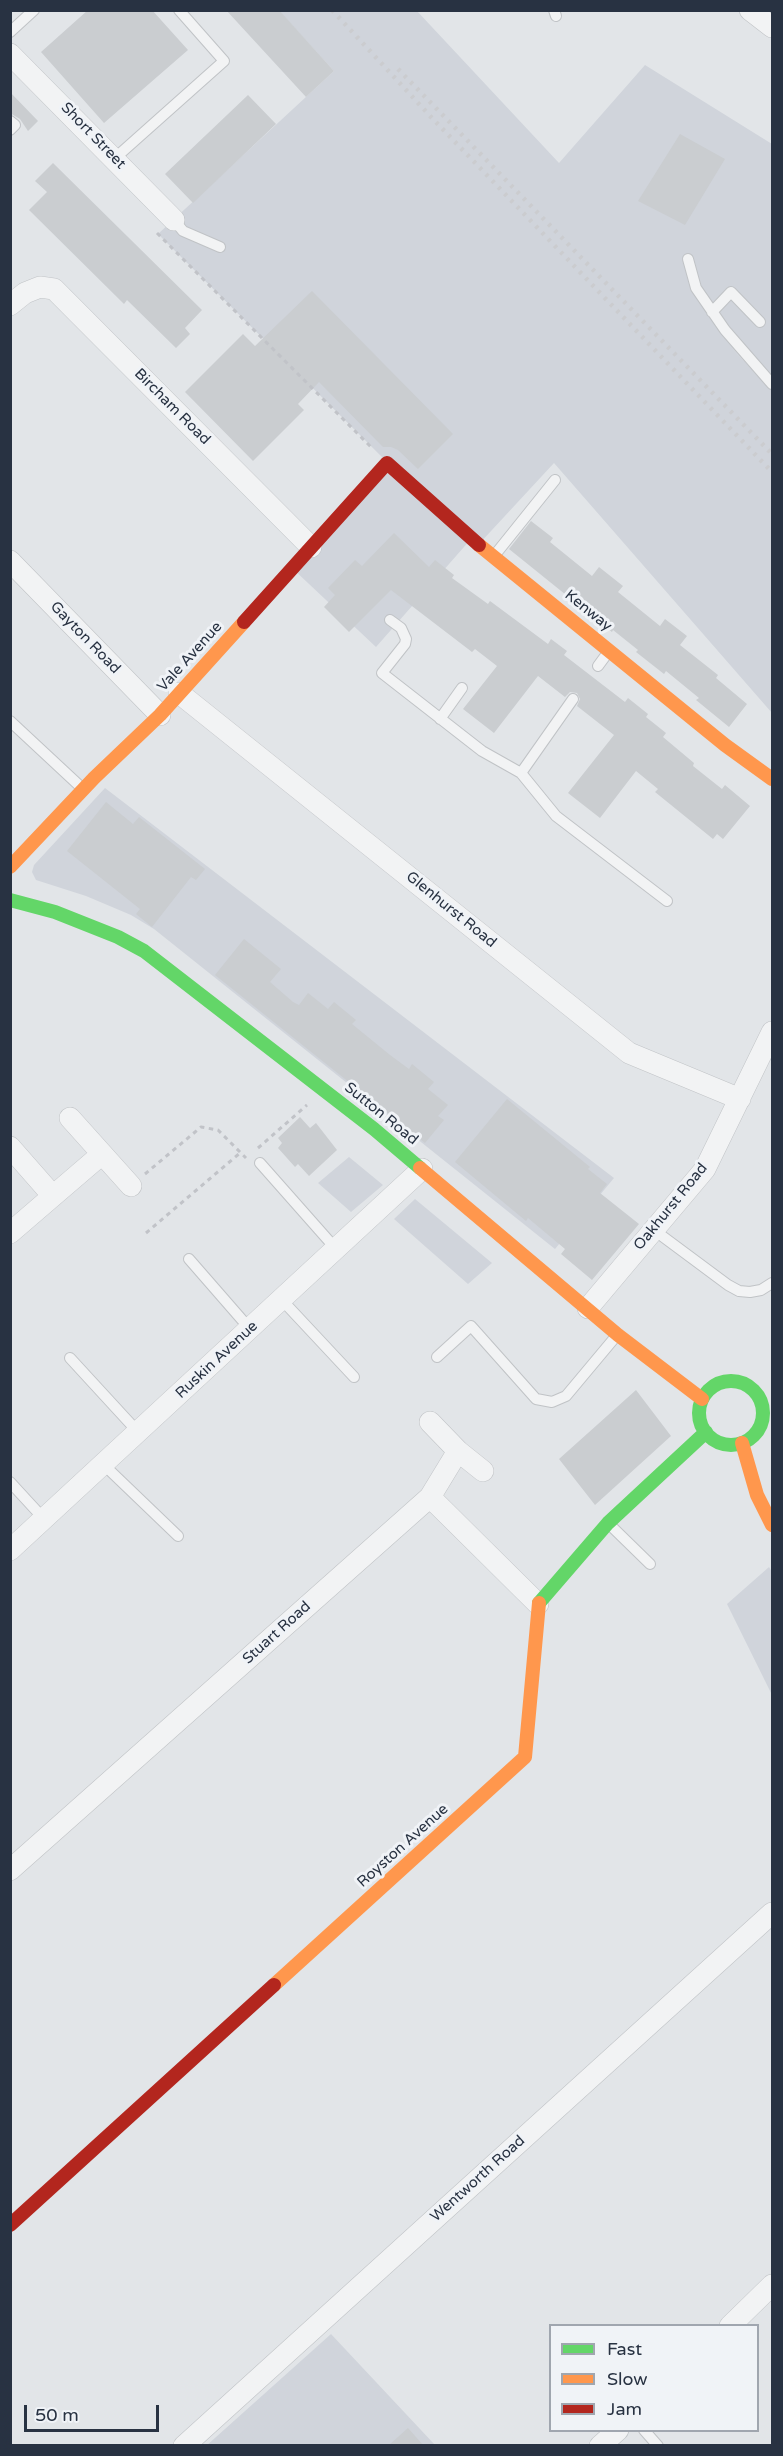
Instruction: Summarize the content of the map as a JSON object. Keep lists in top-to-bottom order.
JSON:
{
  "streets": {
    "street": [
      "Short Street",
      "Bircham Road",
      "Kenway",
      "Gayton Road",
      "Vale Avenue",
      "Glenhurst Road",
      "Sutton Road",
      "Oakhurst Road",
      "Ruskin Avenue",
      "Stuart Road",
      "Royston Avenue",
      "Wentworth Road"
    ]
  },
  "crossings": [
    ["Bircham Road", "Vale Avenue"],
    ["Kenway", "Vale Avenue"],
    ["Gayton Road", "Vale Avenue"],
    ["Vale Avenue", "Glenhurst Road"],
    ["Glenhurst Road", "Oakhurst Road"],
    ["Sutton Road", "Oakhurst Road"],
    ["Sutton Road", "Ruskin Avenue"]
  ],
  "legend": ["Fast", "Slow", "Jam"],
  "scale_bar": "50 m"
}
